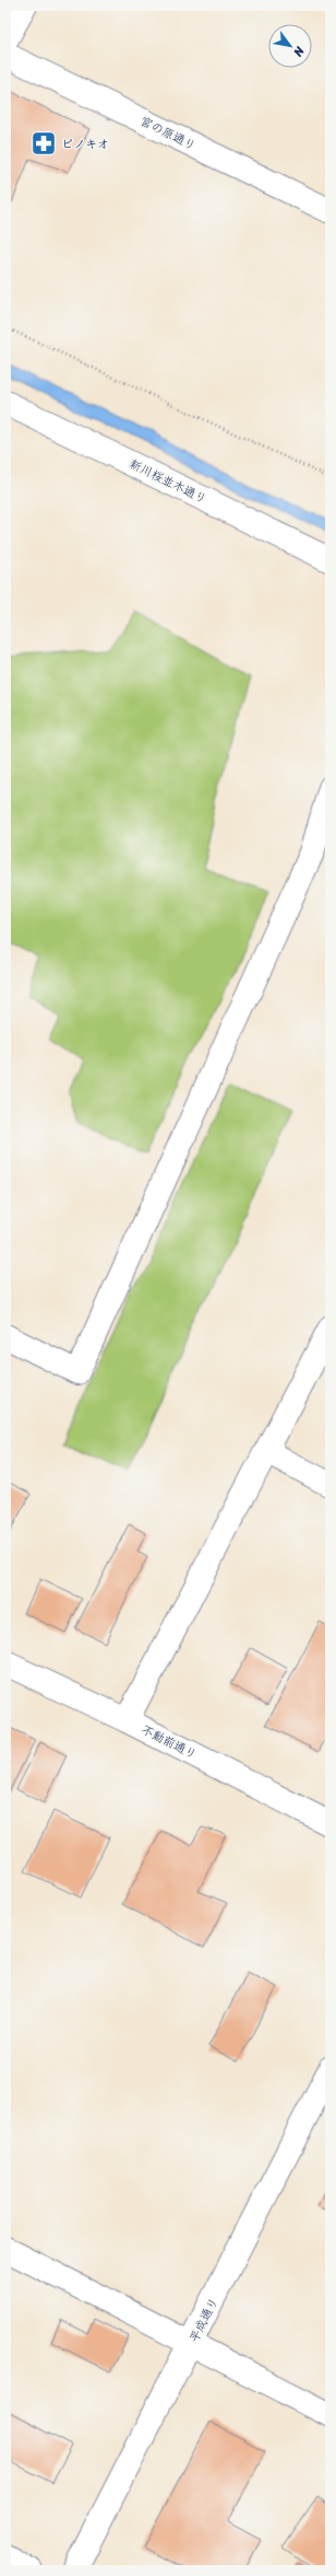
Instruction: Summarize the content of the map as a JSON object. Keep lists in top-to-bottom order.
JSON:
{
  "streets": {
    "street": [
      "宮の原通り",
      "新川桜並木通り",
      "不動前通り",
      "平成通り"
    ]
  },
  "places": {
    "pharmacy": ["ピノキオ"]
  },
  "north": "bottom right"
}
